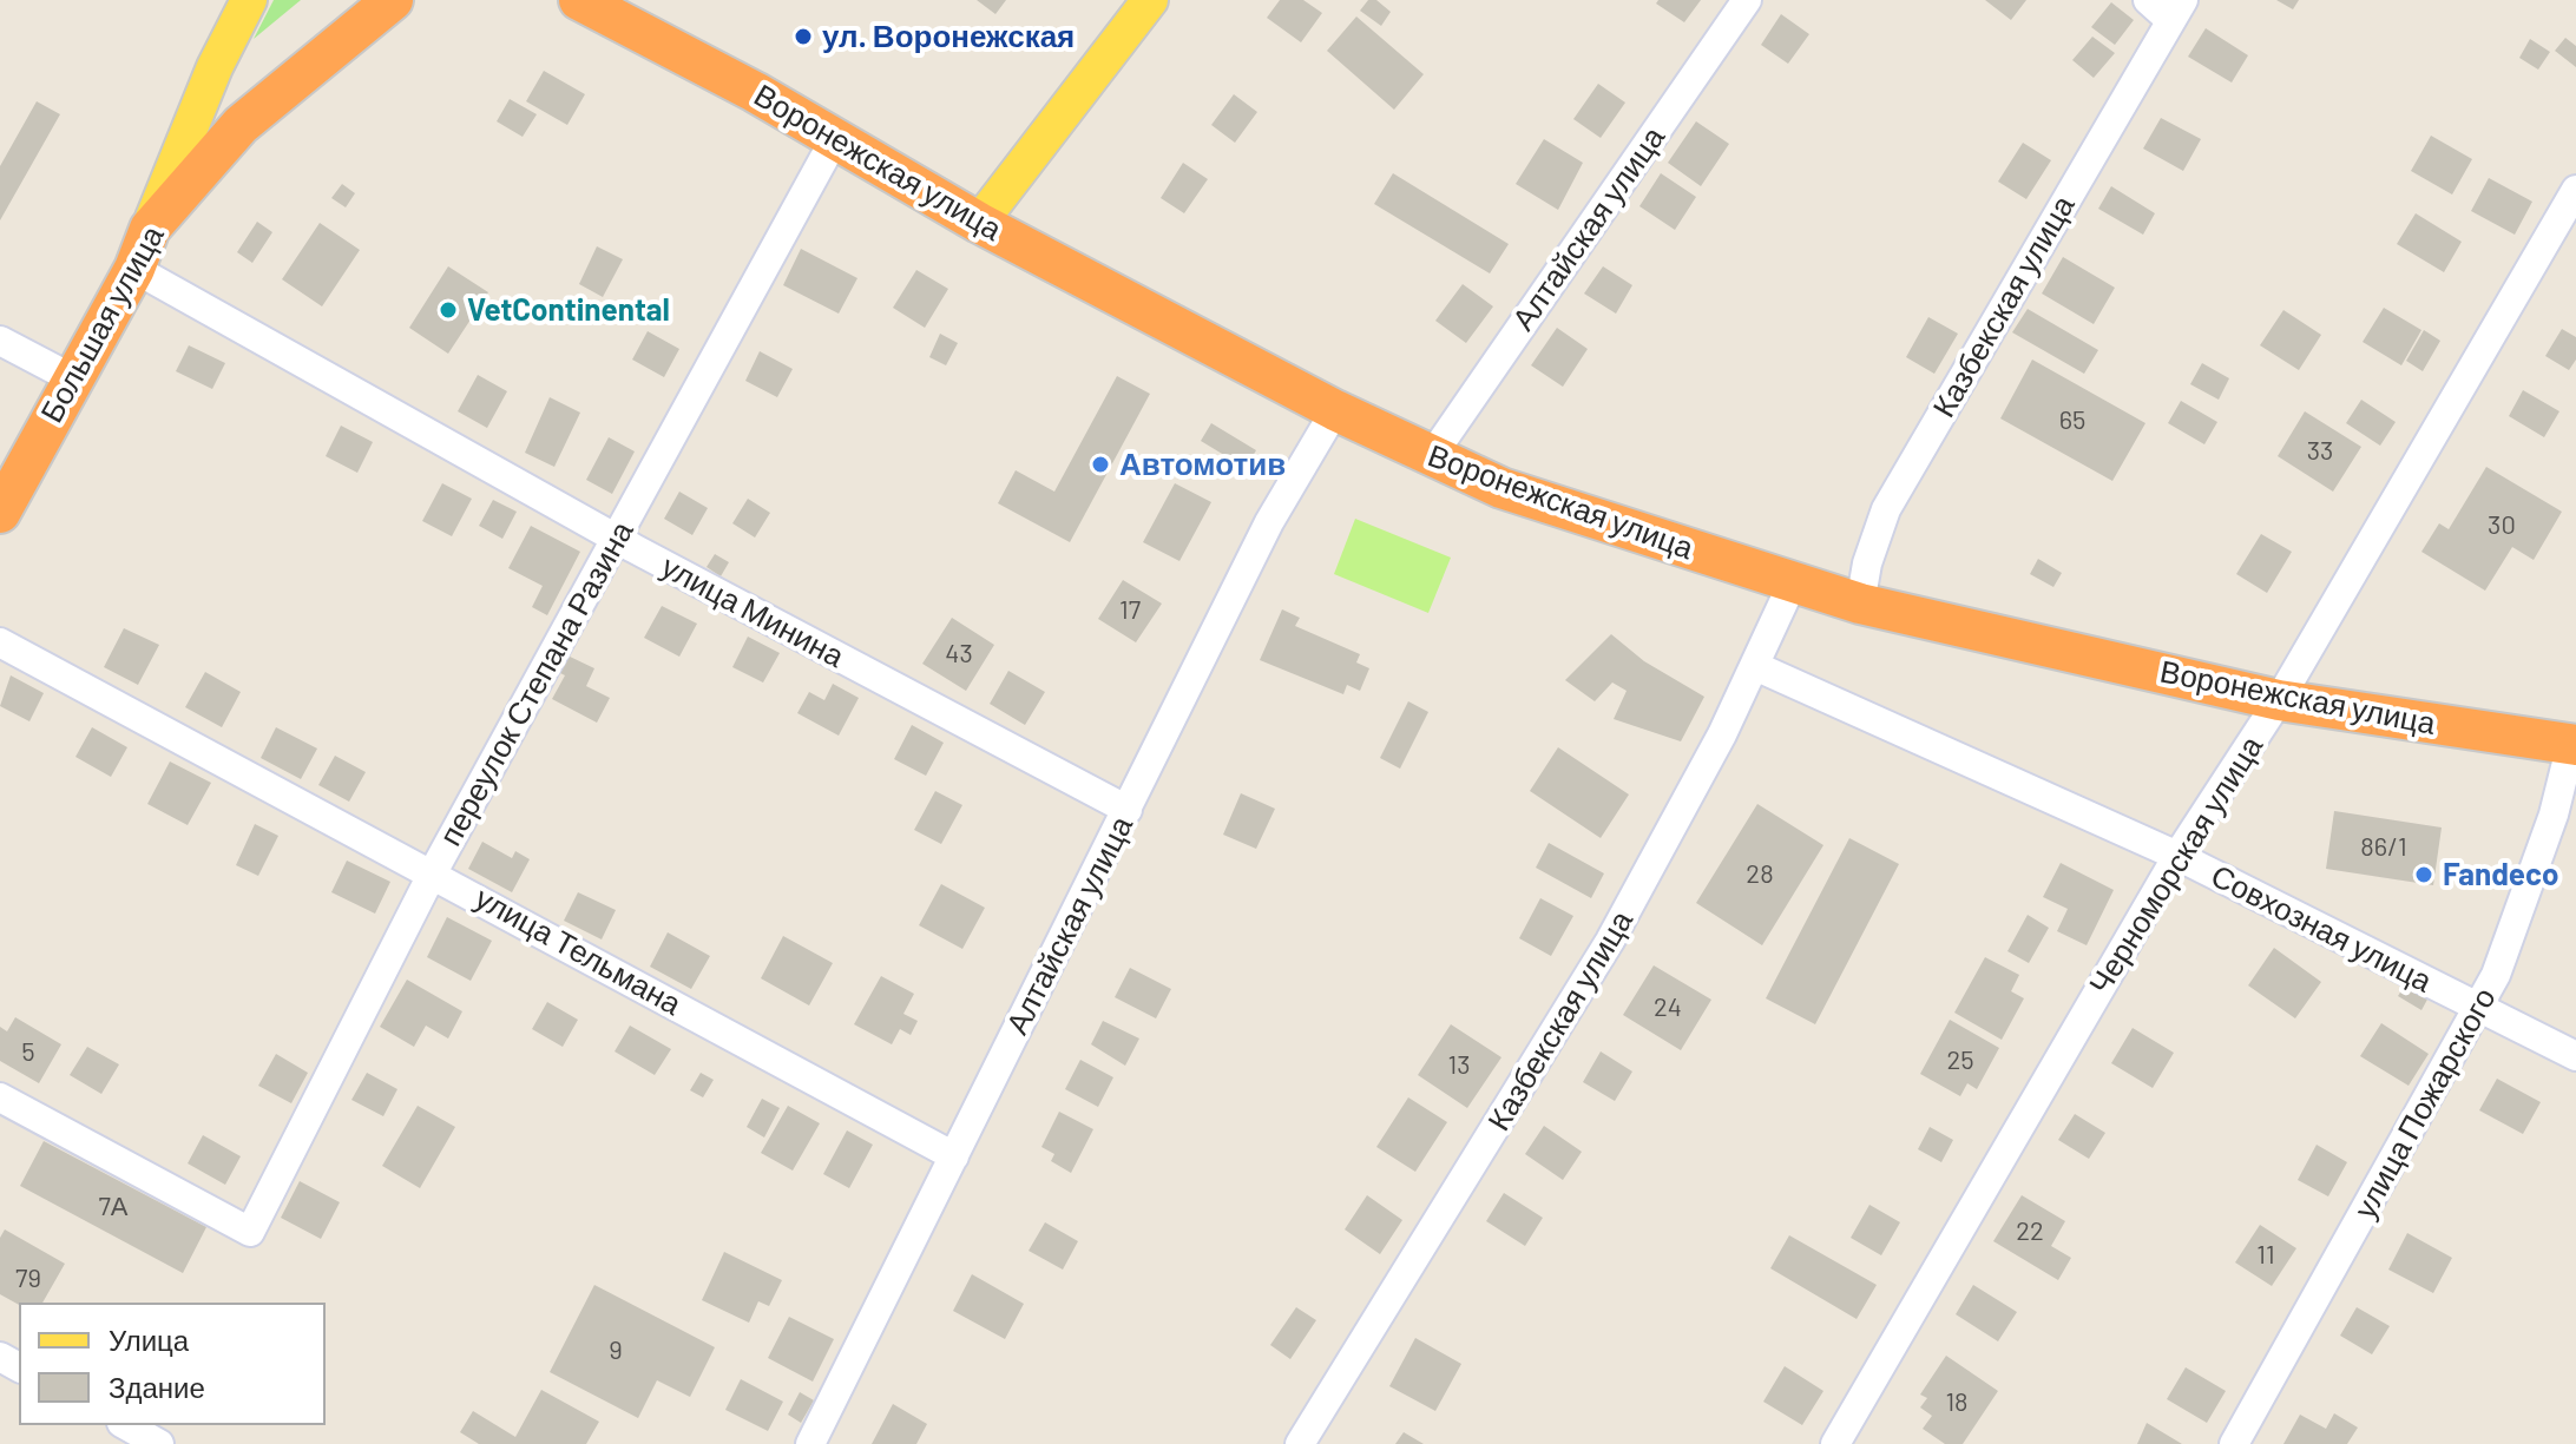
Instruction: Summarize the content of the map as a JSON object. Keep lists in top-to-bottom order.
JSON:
{
  "streets": {
    "highway": ["Воронежская улица", "Большая улица"],
    "street": [
      "Алтайская улица",
      "Казбекская улица",
      "улица Минина",
      "переулок Степана Разина",
      "Черноморская улица",
      "Совхозная улица",
      "улица Тельмана",
      "улица Пожарского"
    ]
  },
  "crossings": [
    ["Воронежская улица", "Алтайская улица"],
    ["Воронежская улица", "Казбекская улица"],
    ["Воронежская улица", "переулок Степана Разина"],
    ["Воронежская улица", "Черноморская улица"],
    ["Воронежская улица", "улица Пожарского"],
    ["Алтайская улица", "улица Минина"],
    ["Алтайская улица", "улица Тельмана"],
    ["Казбекская улица", "Совхозная улица"],
    ["Большая улица", "улица Минина"],
    ["улица Минина", "переулок Степана Разина"],
    ["переулок Степана Разина", "улица Тельмана"],
    ["Черноморская улица", "Совхозная улица"],
    ["Совхозная улица", "улица Пожарского"]
  ],
  "places": [
    "ул. Воронежская",
    "VetContinental",
    "Автомотив",
    "Fandeco"
  ],
  "house_numbers": [
    "65",
    "33",
    "30",
    "17",
    "43",
    "86/1",
    "28",
    "24",
    "5",
    "25",
    "13",
    "7А",
    "22",
    "11",
    "79",
    "9",
    "18"
  ],
  "legend": ["Улица", "Здание"]
}
